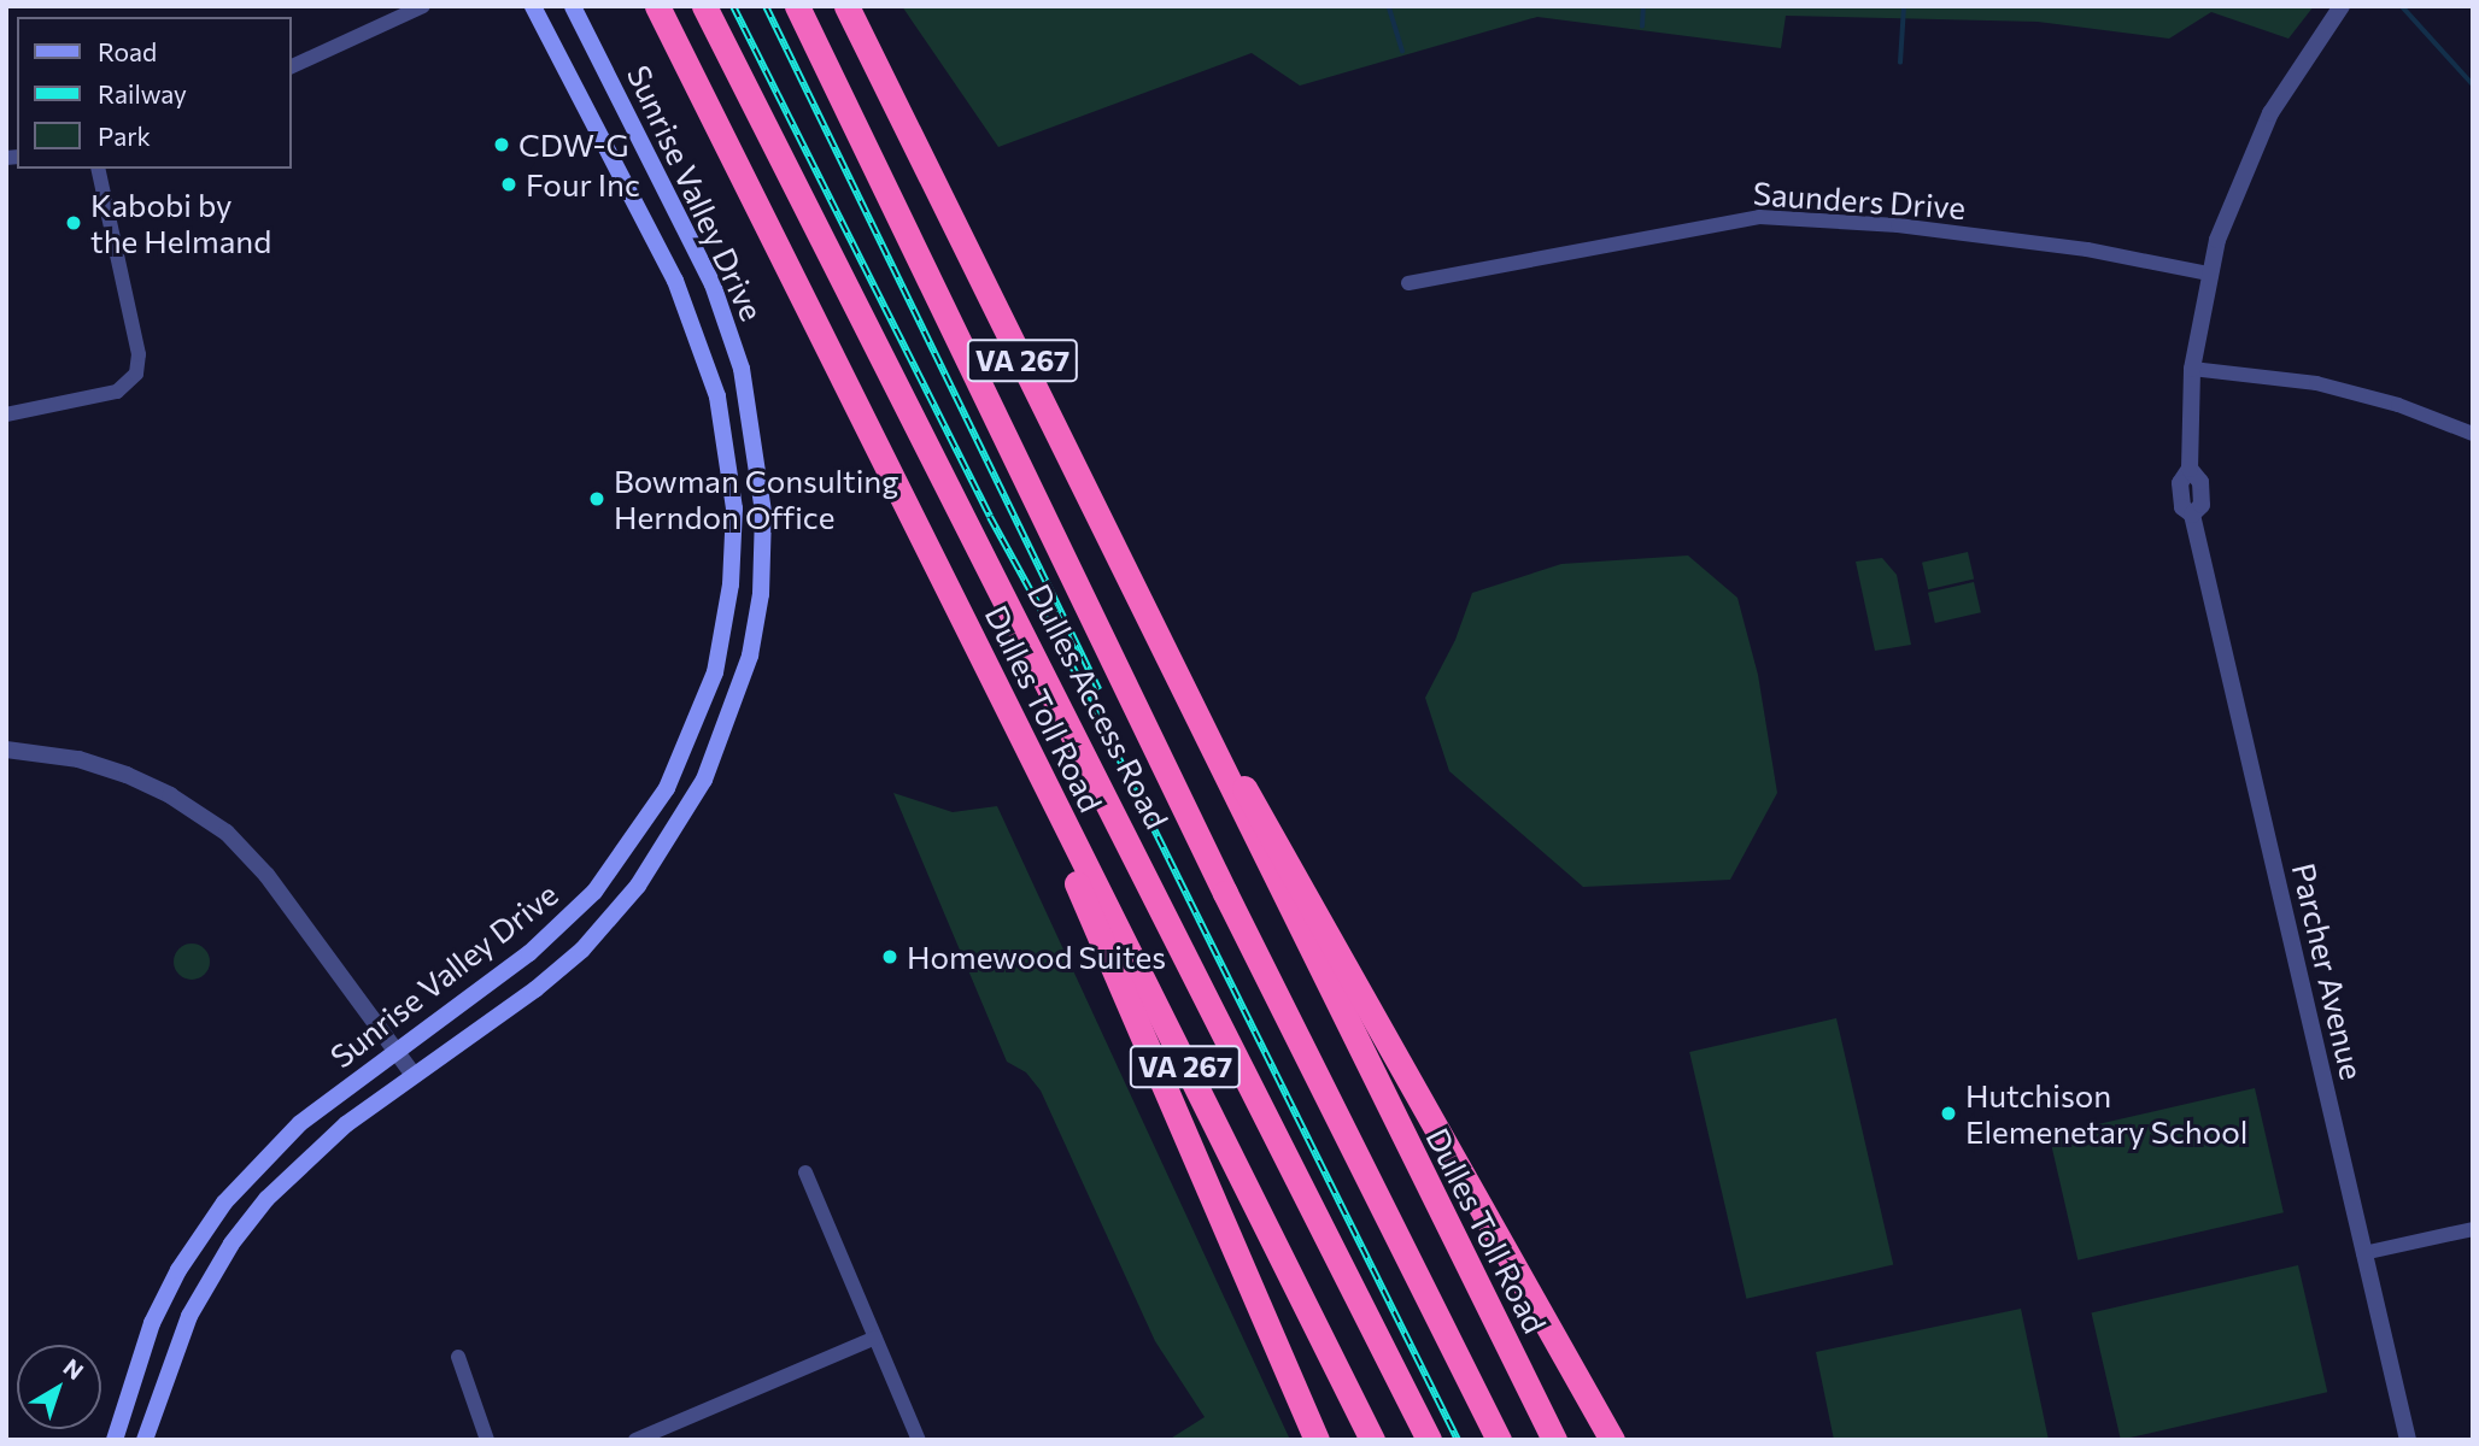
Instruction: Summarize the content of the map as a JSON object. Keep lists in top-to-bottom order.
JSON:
{
  "streets": {
    "highway": ["VA 267", "Dulles Access Road", "Dulles Toll Road"],
    "main road": ["Sunrise Valley Drive"],
    "street": ["Saunders Drive", "Parcher Avenue"]
  },
  "crossings": [
    ["Saunders Drive", "Parcher Avenue"]
  ],
  "places": [
    "CDW-G",
    "Four Inc",
    "Kabobi by the Helmand",
    "Bowman Consulting Herndon Office",
    "Homewood Suites",
    "Hutchison Elemenetary School"
  ],
  "legend": ["Road", "Railway", "Park"],
  "north": "top right"
}
